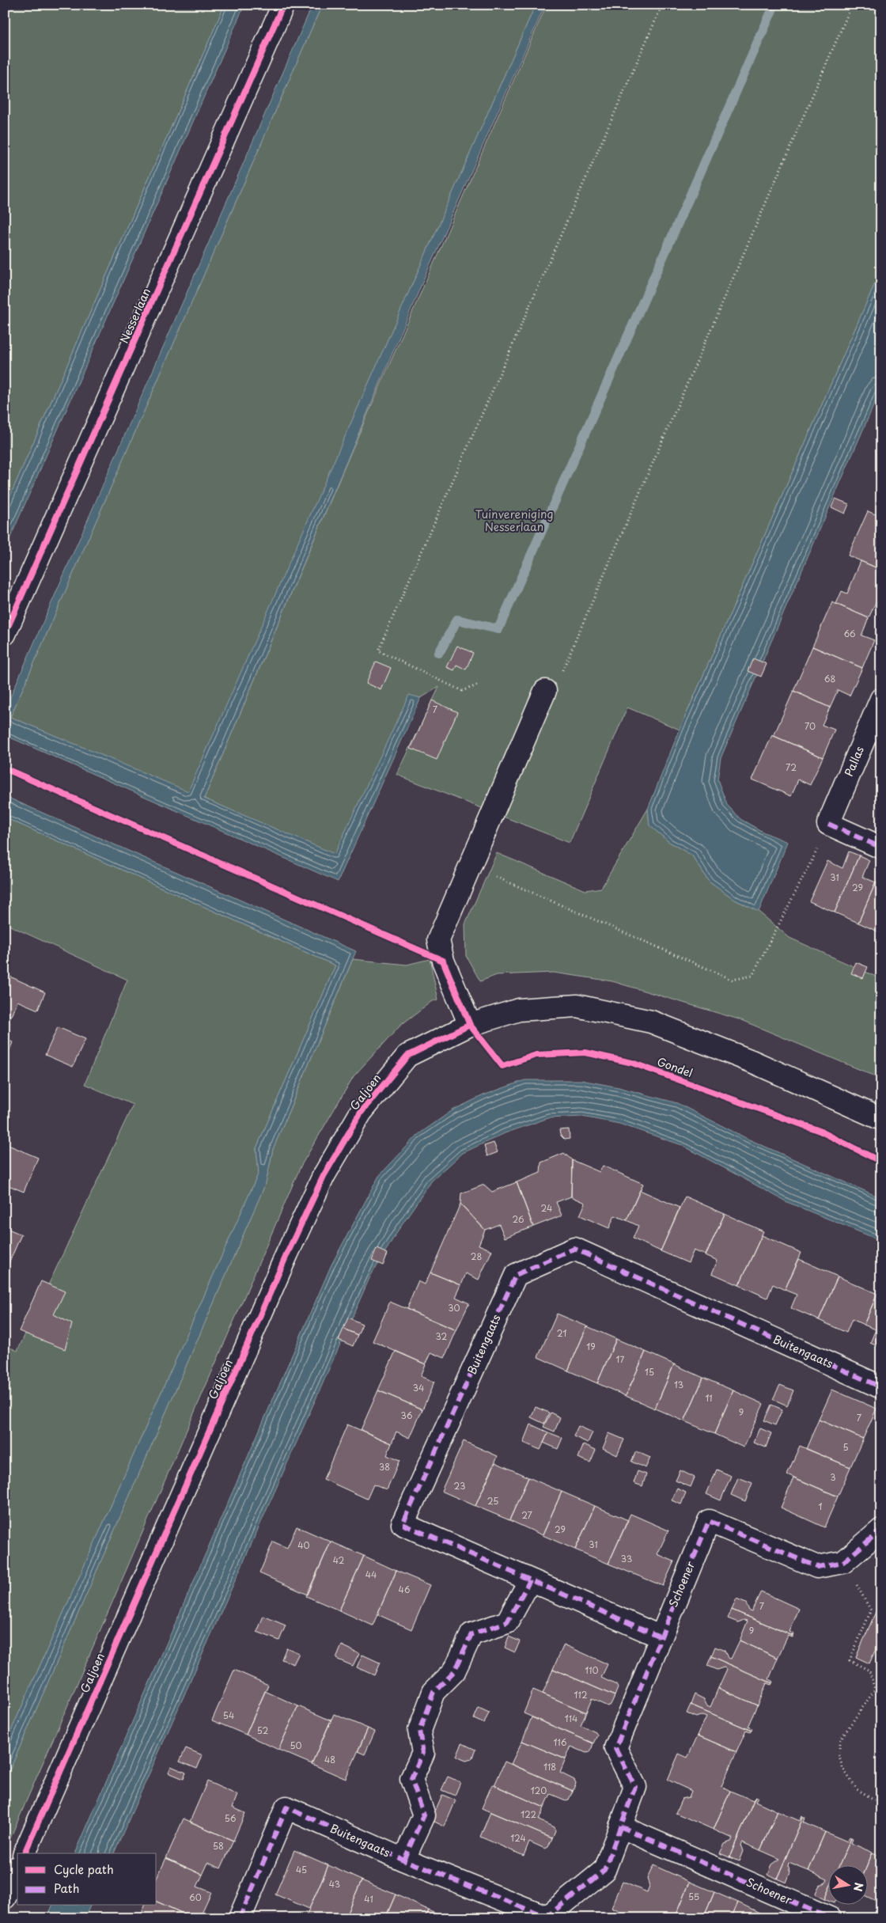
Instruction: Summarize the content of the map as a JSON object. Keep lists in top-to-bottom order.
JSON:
{
  "streets": {
    "street": [
      "Nesserlaan",
      "Pallas",
      "Galjoen",
      "Buitengaats",
      "Schoener"
    ],
    "cycle path": ["Gondel"]
  },
  "crossings": [
    ["Buitengaats", "Schoener"]
  ],
  "parks": ["Tuinvereniging Nesserlaan"],
  "house_numbers": [
    "66",
    "68",
    "7",
    "70",
    "72",
    "31",
    "29",
    "24",
    "26",
    "28",
    "30",
    "21",
    "32",
    "19",
    "17",
    "15",
    "13",
    "34",
    "11",
    "9",
    "36",
    "7",
    "5",
    "38",
    "3",
    "23",
    "25",
    "1",
    "27",
    "29",
    "31",
    "40",
    "33",
    "42",
    "44",
    "46",
    "7",
    "9",
    "110",
    "112",
    "54",
    "114",
    "52",
    "116",
    "50",
    "48",
    "118",
    "120",
    "122",
    "56",
    "124",
    "58",
    "45",
    "43",
    "55",
    "60",
    "41"
  ],
  "legend": ["Cycle path", "Path"],
  "north": "right"
}
